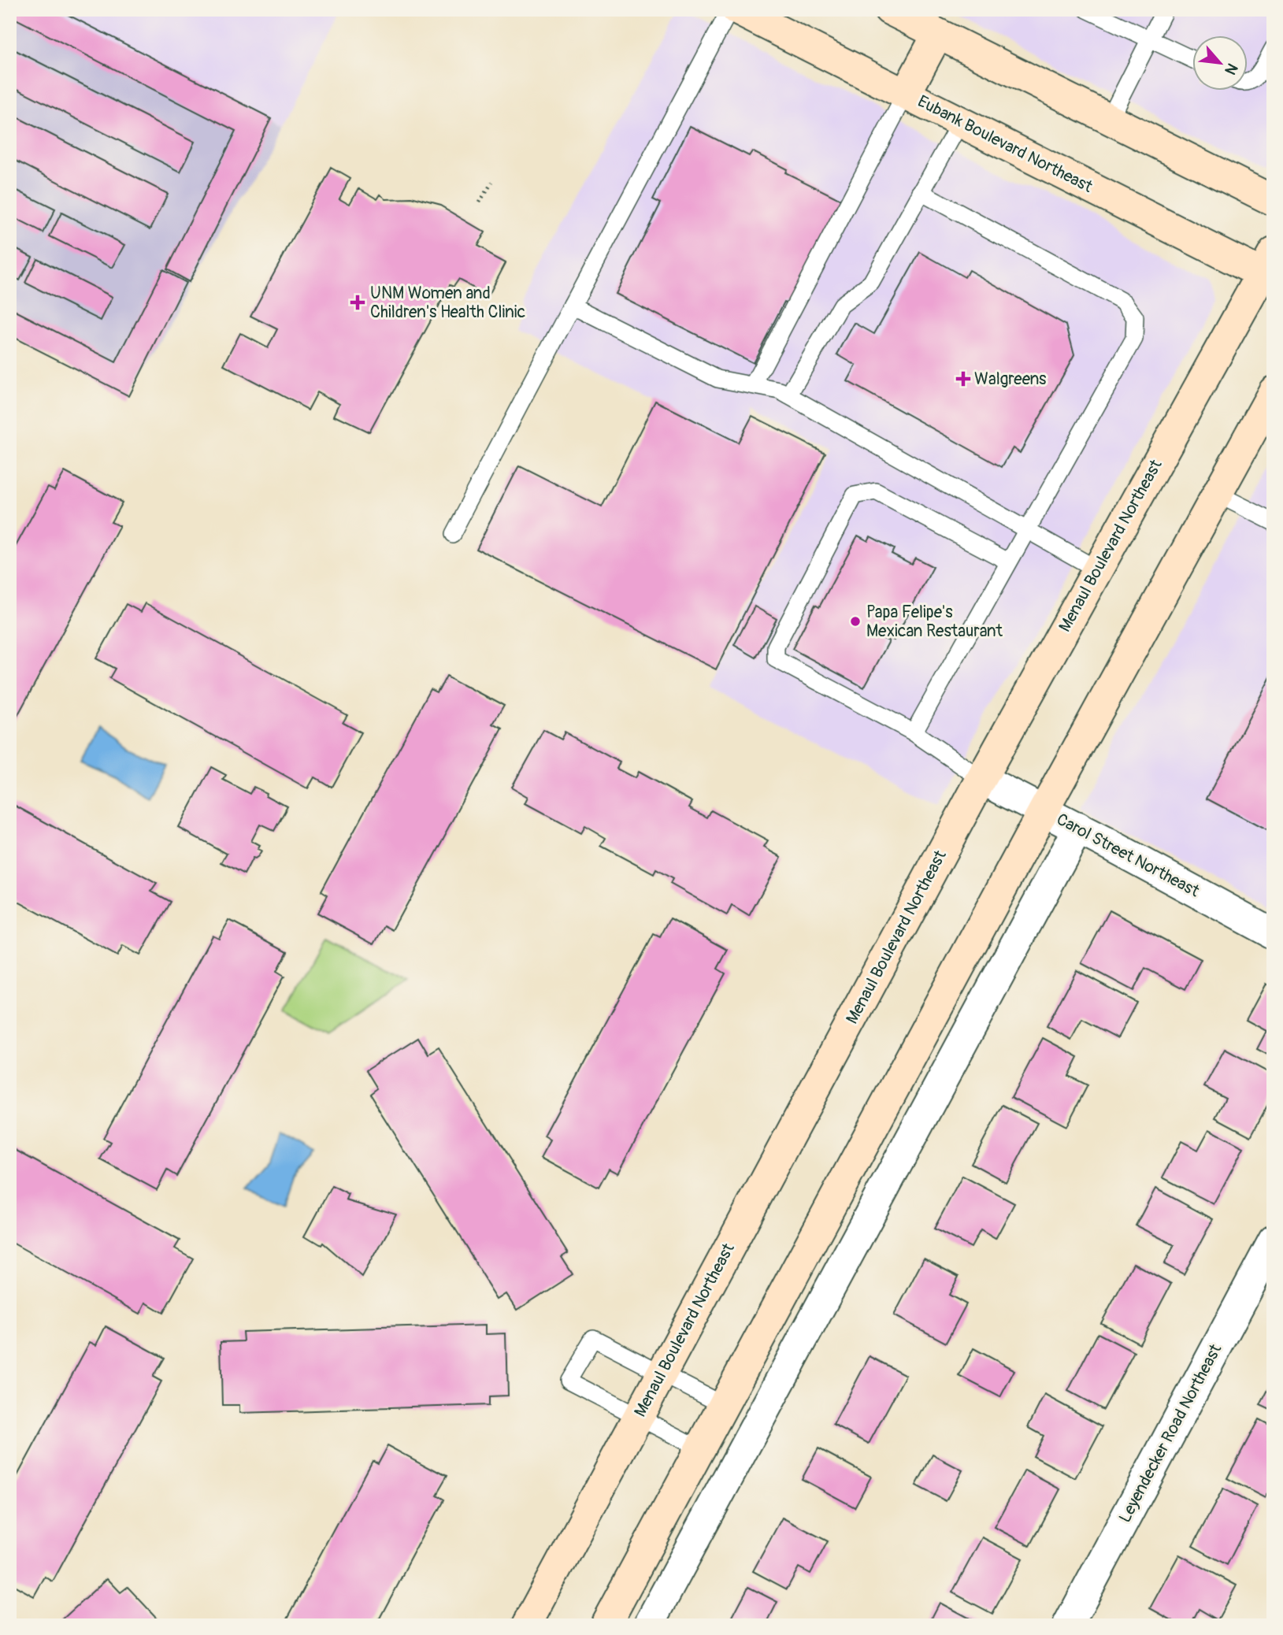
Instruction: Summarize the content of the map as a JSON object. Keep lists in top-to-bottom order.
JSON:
{
  "streets": {
    "main road": ["Eubank Boulevard Northeast", "Menaul Boulevard Northeast"],
    "street": ["Carol Street Northeast", "Leyendecker Road Northeast"]
  },
  "crossings": [
    ["Eubank Boulevard Northeast", "Menaul Boulevard Northeast"],
    ["Menaul Boulevard Northeast", "Carol Street Northeast"]
  ],
  "places": {
    "health": ["UNM Women and Children's Health Clinic", "Walgreens"],
    "other": ["Papa Felipe's Mexican Restaurant"]
  },
  "north": "bottom right"
}
